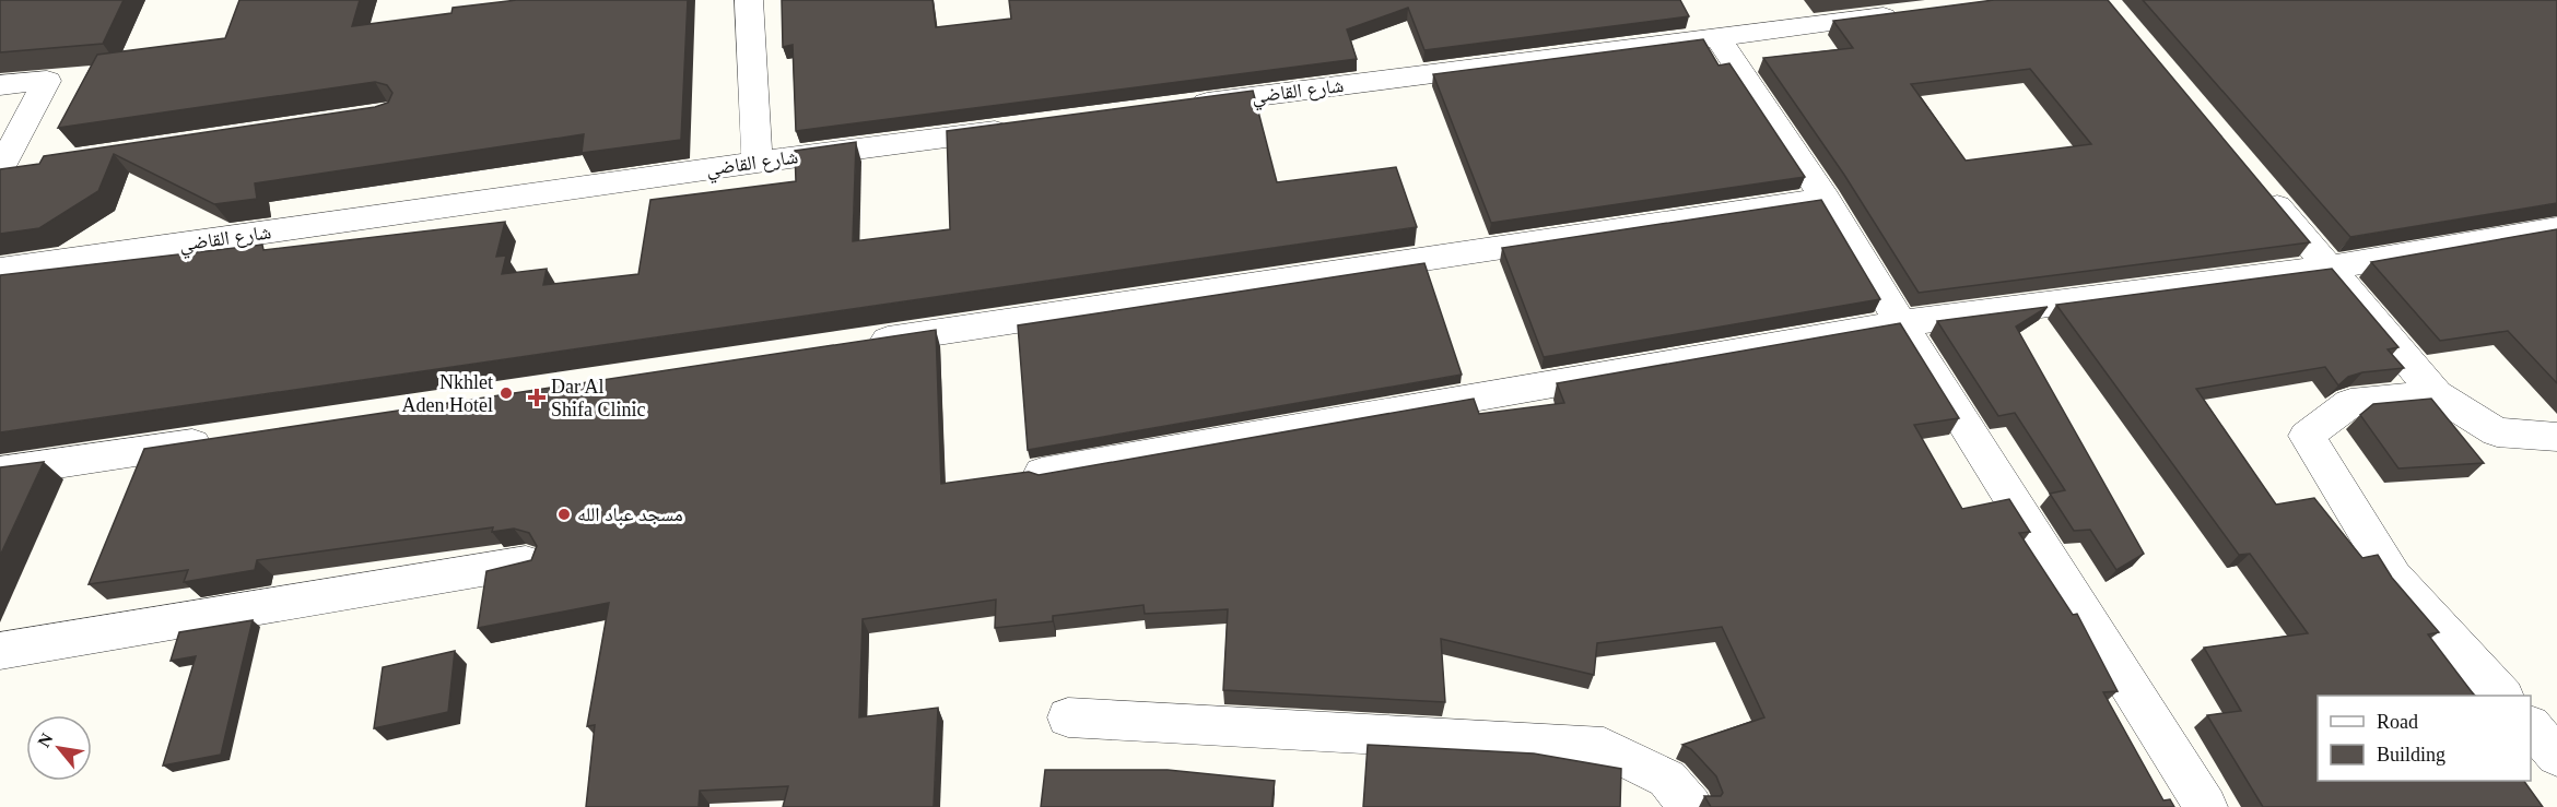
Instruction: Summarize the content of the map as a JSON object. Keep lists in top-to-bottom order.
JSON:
{
  "streets": {
    "street": ["شارع القاضي"]
  },
  "places": {
    "other": ["Nkhlet Aden Hotel", "مسجد عباد الله"],
    "health": ["Dar Al Shifa Clinic"]
  },
  "legend": ["Road", "Building"],
  "north": "top left"
}
